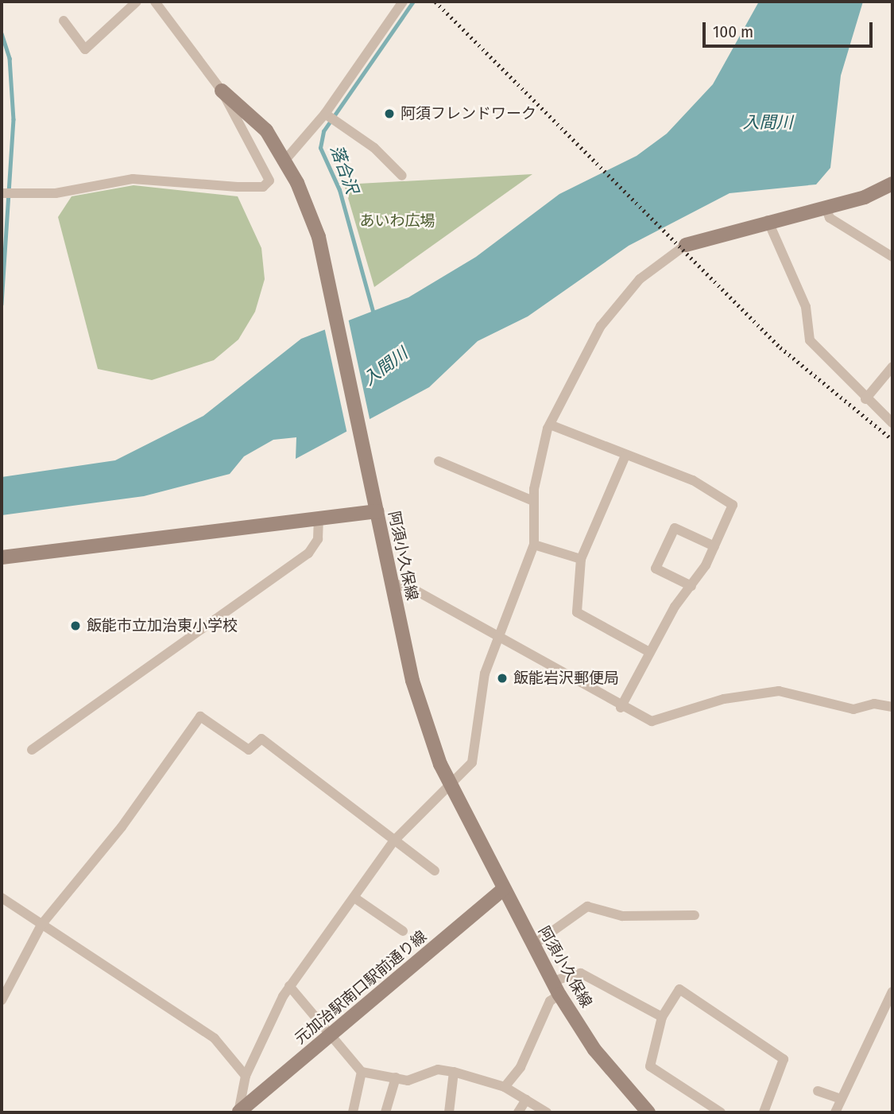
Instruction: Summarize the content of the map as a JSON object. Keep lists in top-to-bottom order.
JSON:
{
  "streets": {
    "street": ["阿須小久保線", "元加治駅南口駅前通り線"]
  },
  "crossings": [
    ["阿須小久保線", "元加治駅南口駅前通り線"]
  ],
  "water": ["入間川", "落合沢"],
  "parks": ["あいわ広場"],
  "places": ["阿須フレンドワーク", "飯能市立加治東小学校", "飯能岩沢郵便局"],
  "scale_bar": "100 m"
}
